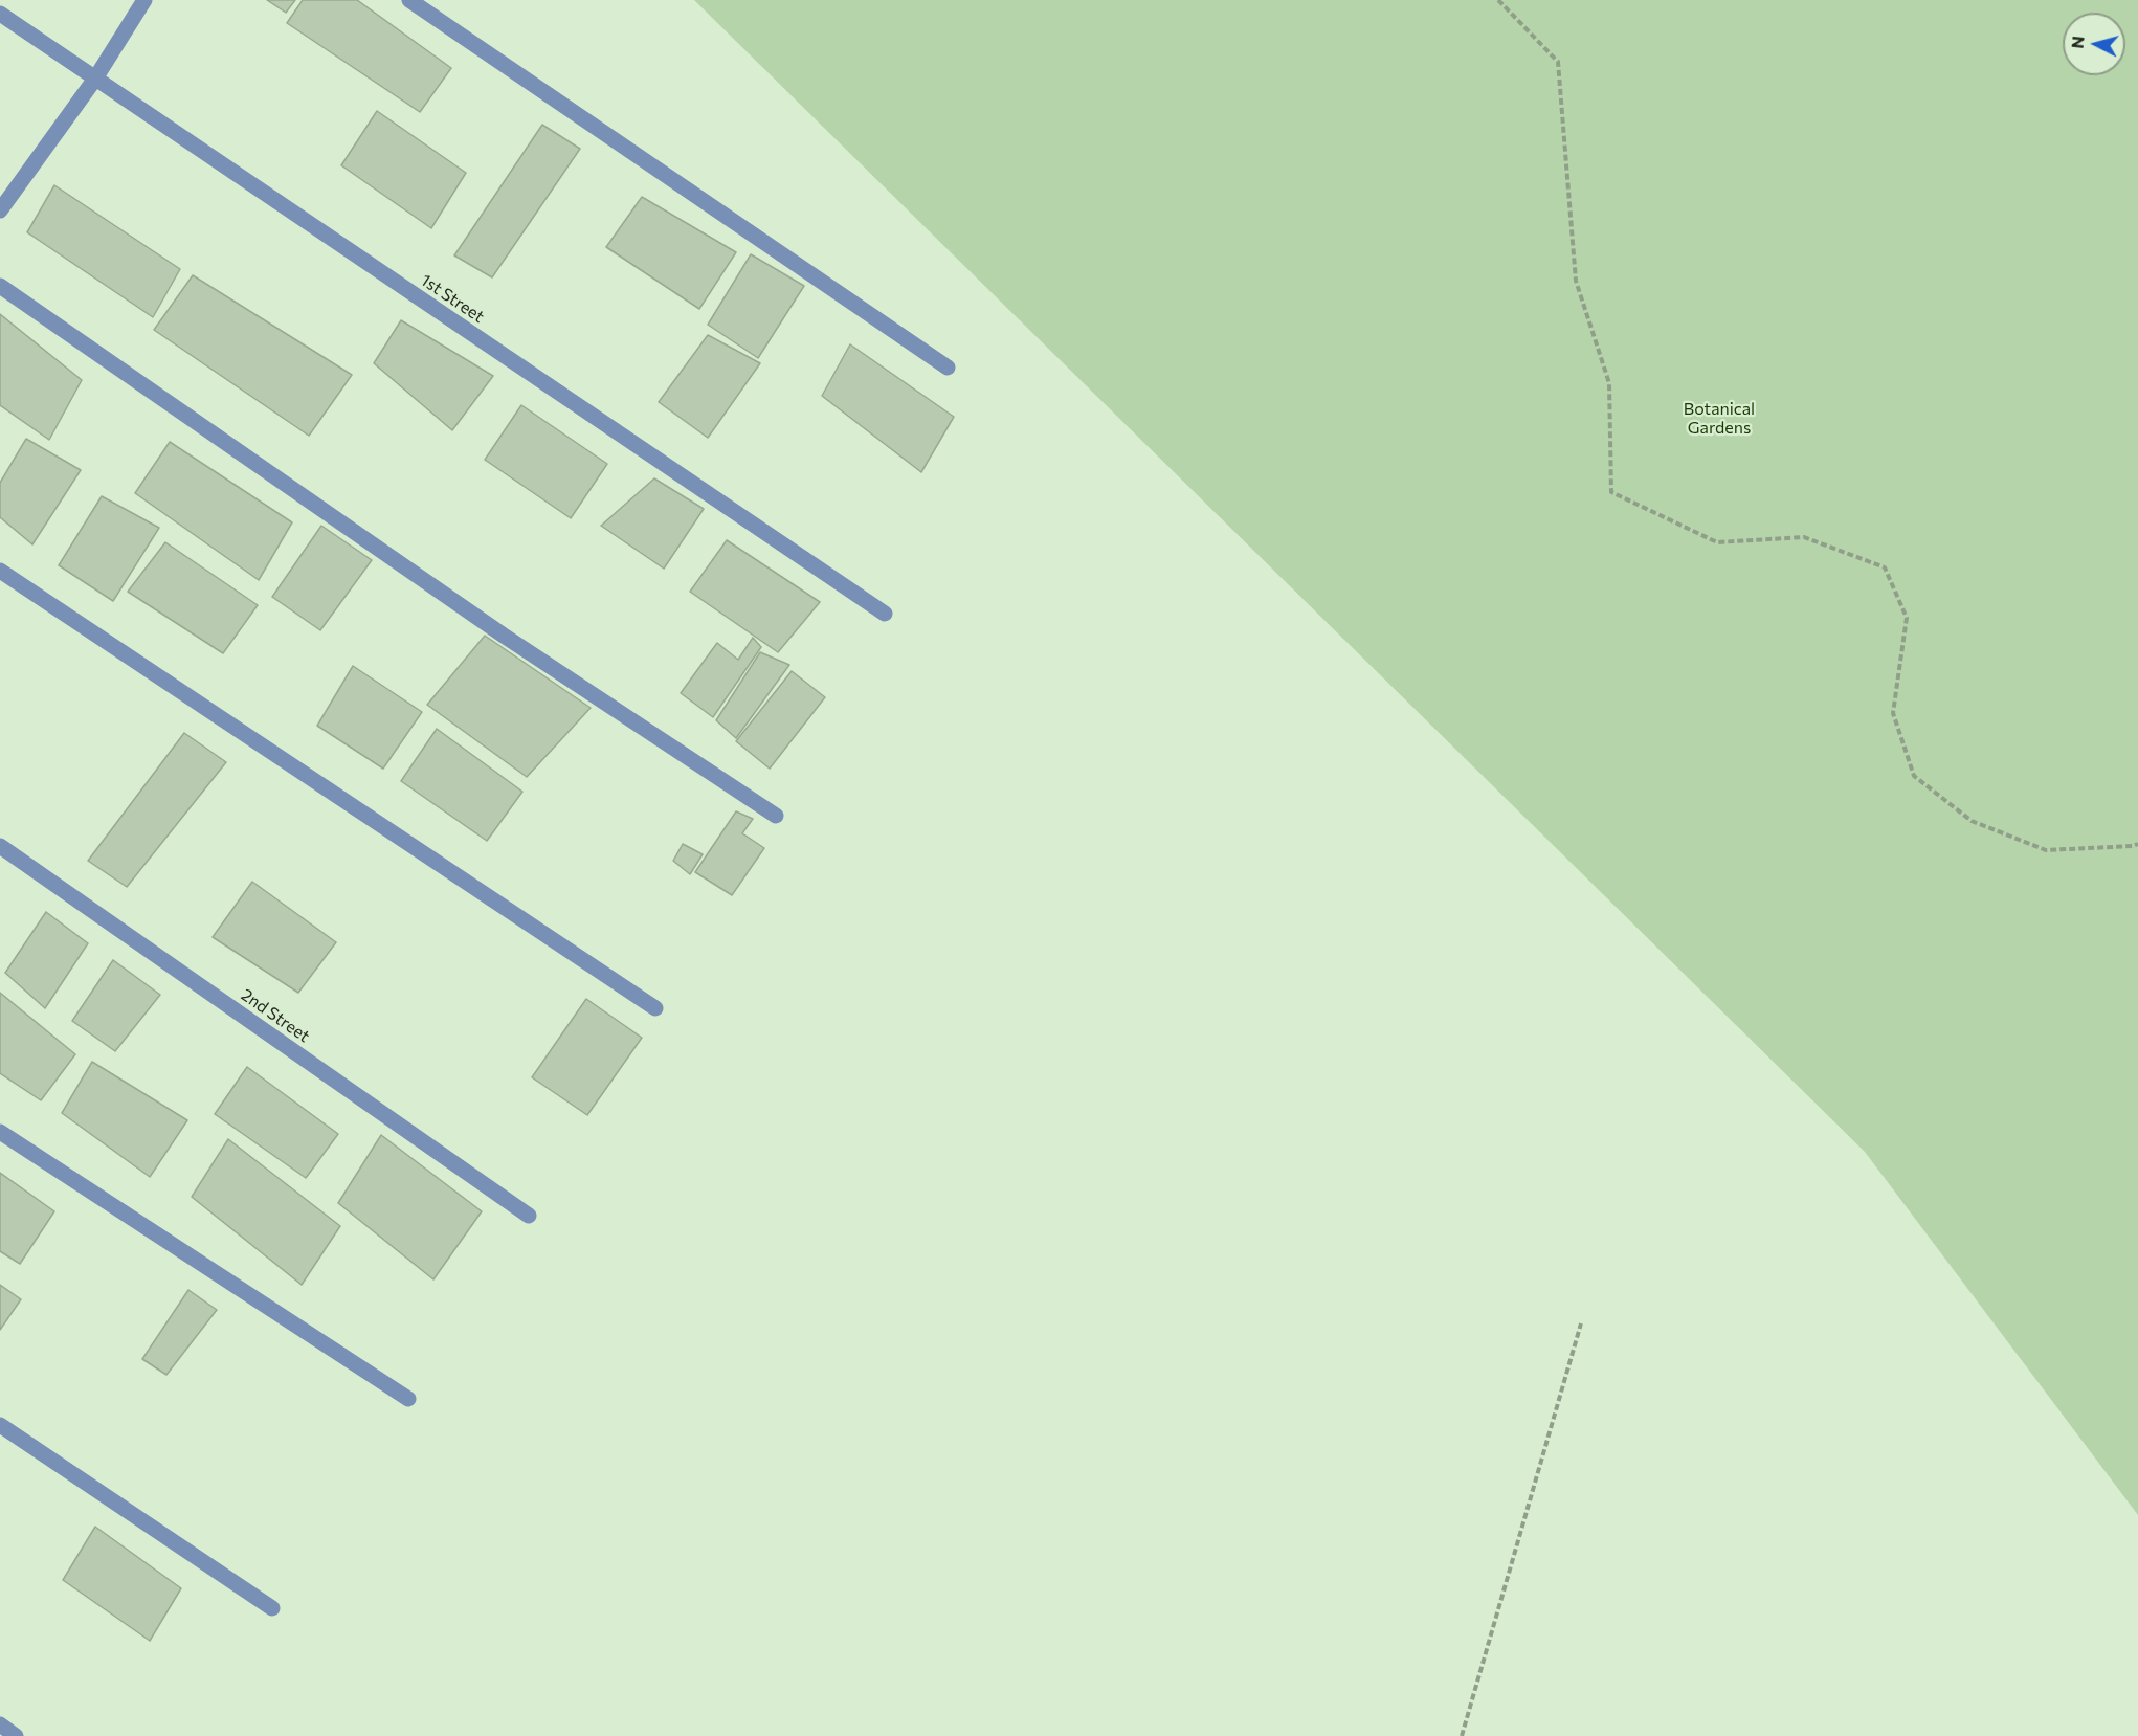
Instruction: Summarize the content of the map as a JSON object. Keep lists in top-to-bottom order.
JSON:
{
  "streets": {
    "street": ["1st Street", "2nd Street"]
  },
  "parks": ["Botanical Gardens"],
  "north": "left"
}
